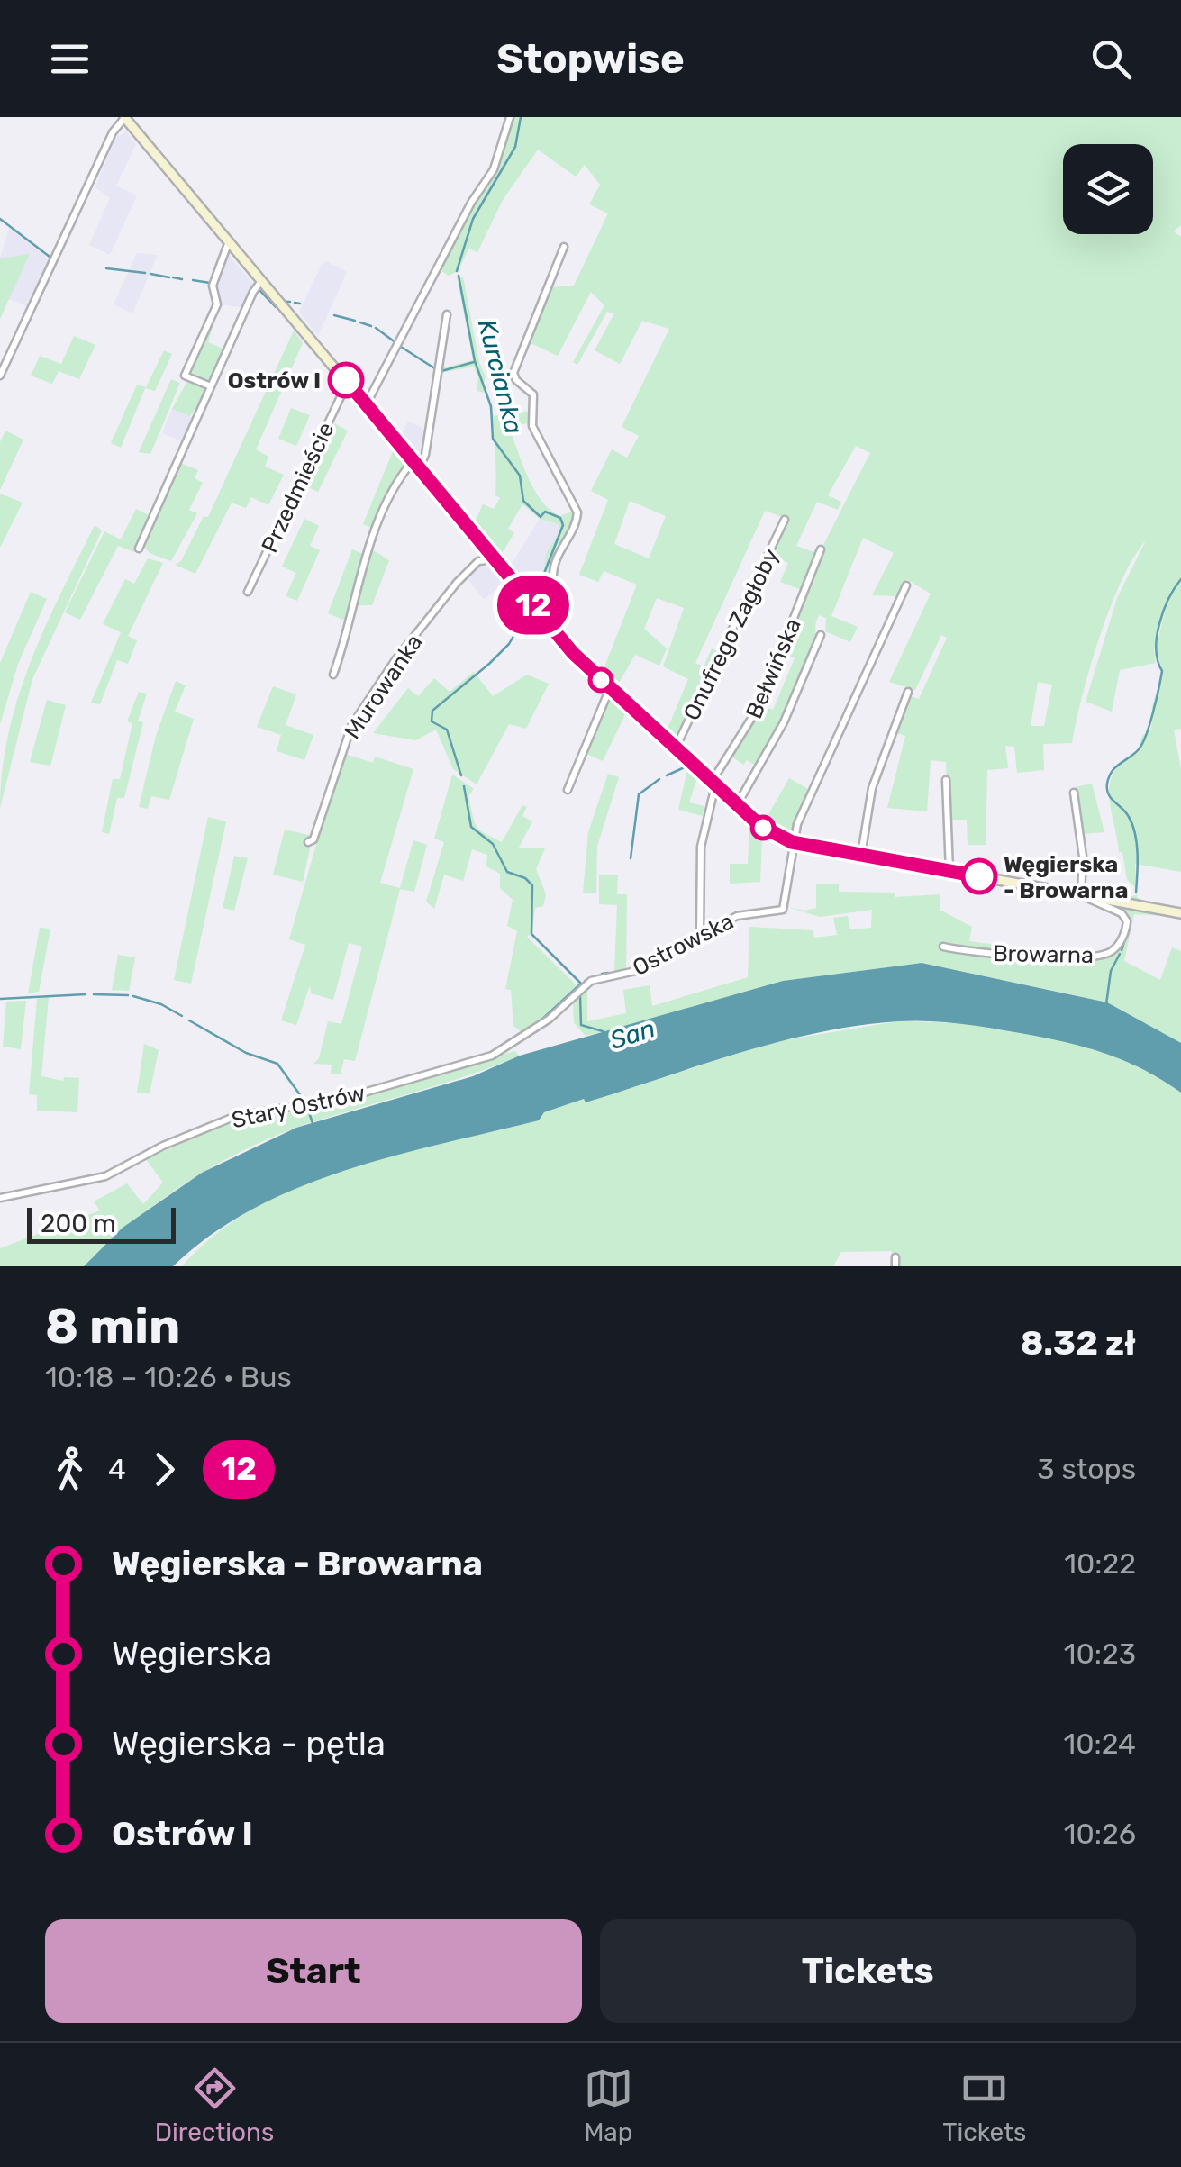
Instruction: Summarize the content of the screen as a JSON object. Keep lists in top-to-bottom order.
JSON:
{
  "streets": {
    "street": [
      "Przedmieście",
      "Onufrego Zagłoby",
      "Bełwińska",
      "Murowanka",
      "Ostrowska",
      "Browarna",
      "Stary Ostrów"
    ]
  },
  "crossings": [
    ["Bełwińska", "Ostrowska"],
    ["Ostrowska", "Stary Ostrów"]
  ],
  "water": ["Kurcianka", "San"],
  "places": ["Ostrów I", "Węgierska - Browarna"],
  "lines": ["bus line 12"],
  "scale_bar": "200 m",
  "page": {
    "header": "Stopwise",
    "on_map": "12",
    "scale": "200 m",
    "heading": ["8 min", "10:18 – 10:26 · Bus", "8.32 zł"],
    "legs": ["4", "12", "3 stops"],
    "list": [
      {
        "name": "Węgierska - Browarna",
        "value": "10:22"
      },
      {
        "name": "Węgierska",
        "value": "10:23"
      },
      {
        "name": "Węgierska - pętla",
        "value": "10:24"
      },
      {
        "name": "Ostrów I",
        "value": "10:26"
      }
    ],
    "buttons": ["Start", "Tickets"],
    "tabs": ["Directions", "Map", "Tickets"]
  }
}
